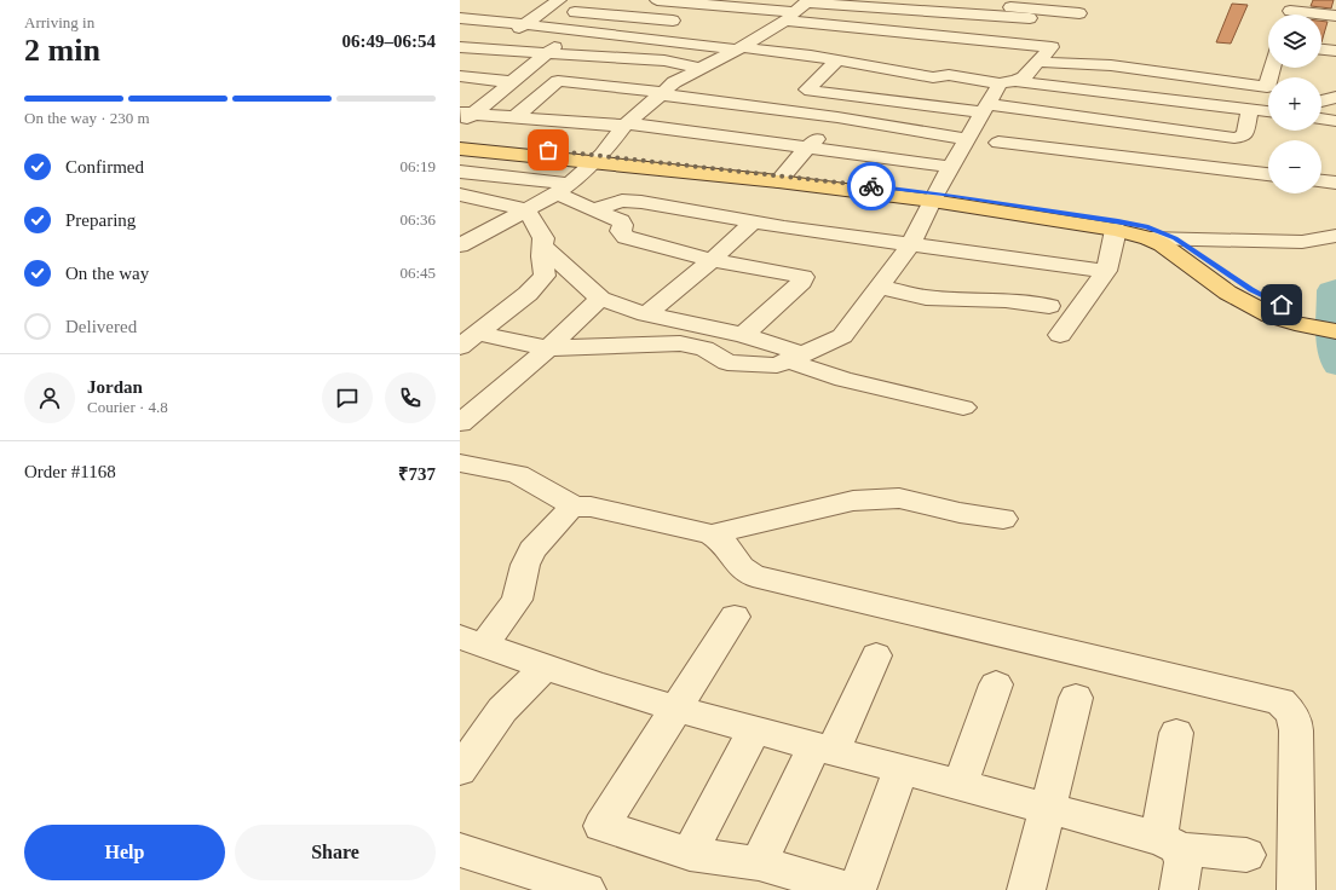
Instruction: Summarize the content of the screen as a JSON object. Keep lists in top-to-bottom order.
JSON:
{
  "page": {
    "heading": ["2 min", "Arriving in", "06:49–06:54"],
    "panel": [
      "Jordan",
      "Courier · 4.8",
      "Order #1168",
      "₹737"
    ],
    "map_buttons": ["+", "−"],
    "bar": "On the way · 230 m",
    "list": [
      ["Confirmed", "06:19"],
      ["Preparing", "06:36"],
      ["On the way", "06:45"],
      "Delivered"
    ],
    "buttons": ["Help", "Share"]
  }
}
